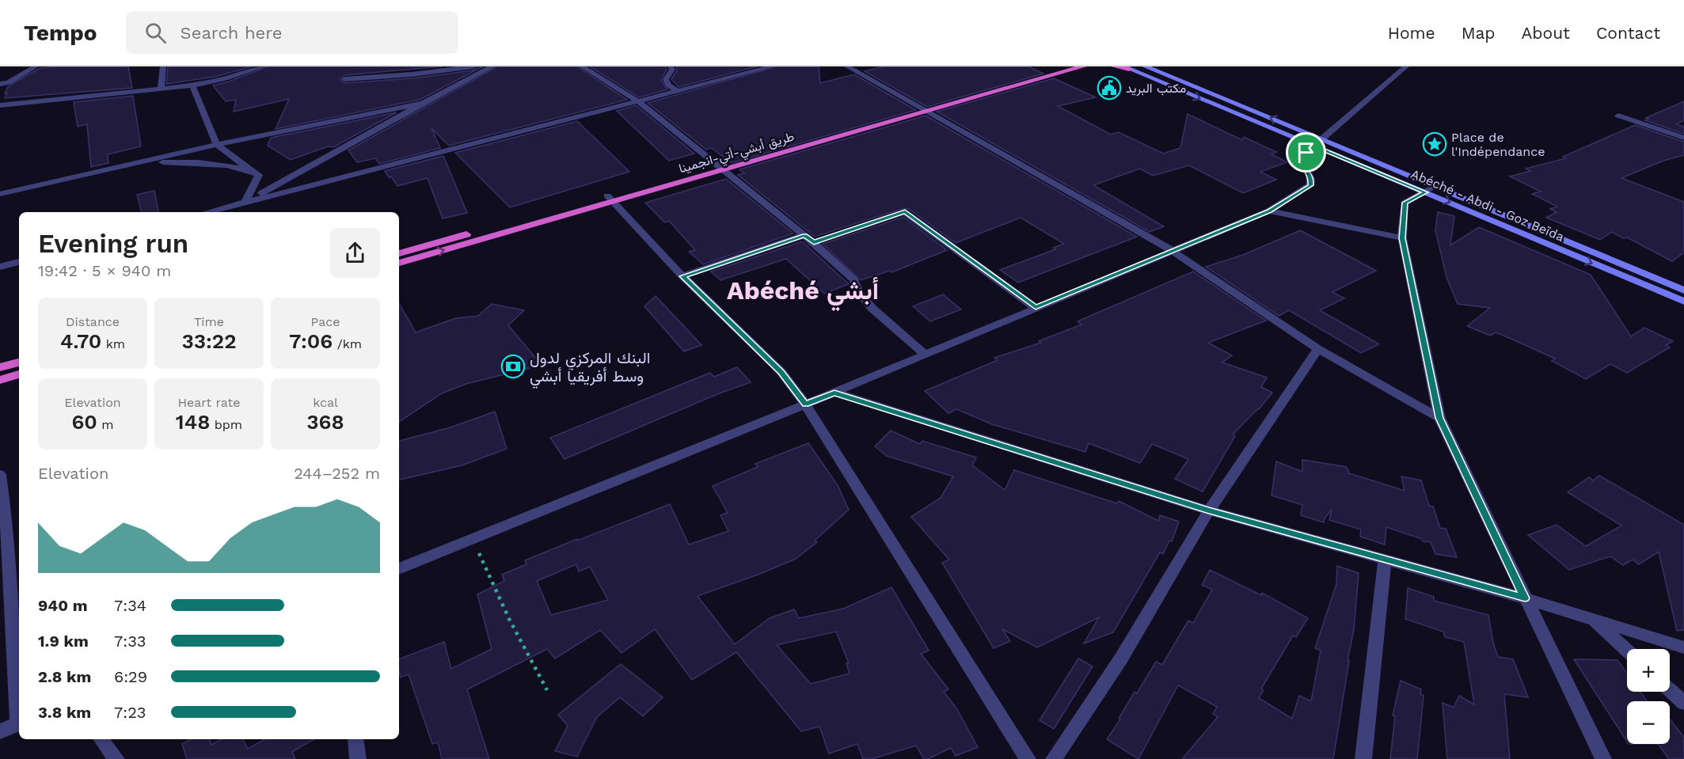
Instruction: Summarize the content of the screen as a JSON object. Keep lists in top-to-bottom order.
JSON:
{
  "streets": {
    "highway": ["طريق أبشي-أتي-انجمينا"],
    "main road": ["Abéché - Abdi - Goz Beïda"]
  },
  "districts": ["Abéché أبشي"],
  "places": {
    "public building": ["مكتب البريد"],
    "place": ["Place de l'Indépendance"],
    "bank": ["البنك المركزي لدول وسط أفريقيا أبشي"]
  },
  "page": {
    "header": "Tempo",
    "search": "Search here",
    "nav": [
      "Home",
      "Map",
      "About",
      "Contact"
    ],
    "heading": ["Evening run", "19:42 · 5 × 940 m"],
    "stats": [
      ["Distance", "4.70 km"],
      ["Time", "33:22"],
      ["Pace", "7:06 /km"],
      ["Elevation", "60 m"],
      ["Heart rate", "148 bpm"],
      ["kcal", "368"]
    ],
    "chart": ["Elevation", "244–252 m"],
    "list": [
      {
        "name": "940 m",
        "note": "7:34"
      },
      {
        "name": "1.9 km",
        "note": "7:33"
      },
      {
        "name": "2.8 km",
        "note": "6:29"
      },
      {
        "name": "3.8 km",
        "note": "7:23"
      }
    ],
    "map_buttons": ["+", "−"]
  }
}
